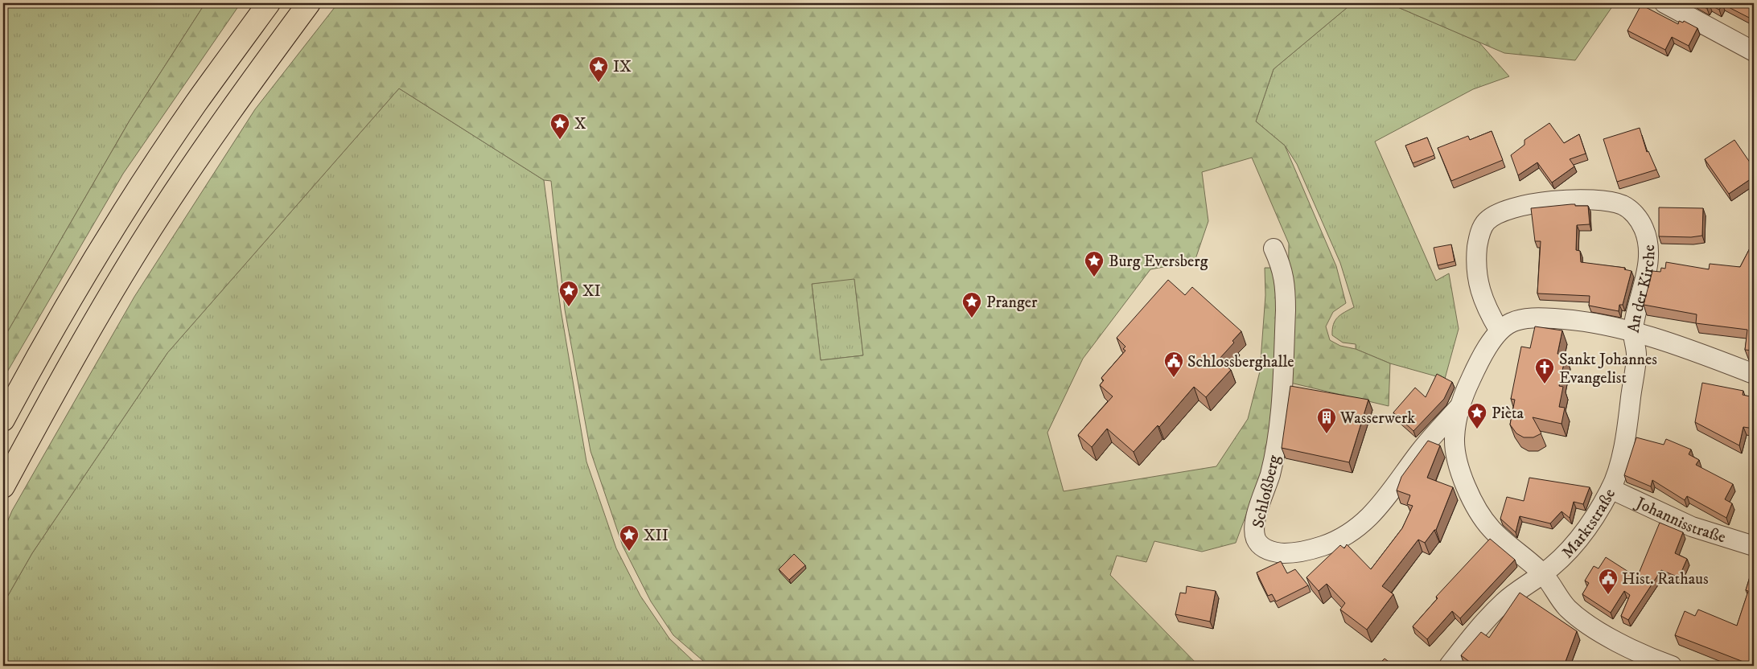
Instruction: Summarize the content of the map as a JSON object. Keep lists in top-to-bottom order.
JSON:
{
  "streets": {
    "street": [
      "An der Kirche",
      "Schloßberg",
      "Johannisstraße",
      "Marktstraße"
    ]
  },
  "crossings": [
    ["An der Kirche", "Marktstraße"],
    ["Johannisstraße", "Marktstraße"]
  ],
  "places": {
    "place": [
      "IX",
      "X",
      "Burg Eversberg",
      "XI",
      "Pranger",
      "Pièta",
      "XII"
    ],
    "public building": ["Schlossberghalle", "Hist. Rathaus"],
    "church": ["Sankt Johannes Evangelist"],
    "building": ["Wasserwerk"]
  }
}
